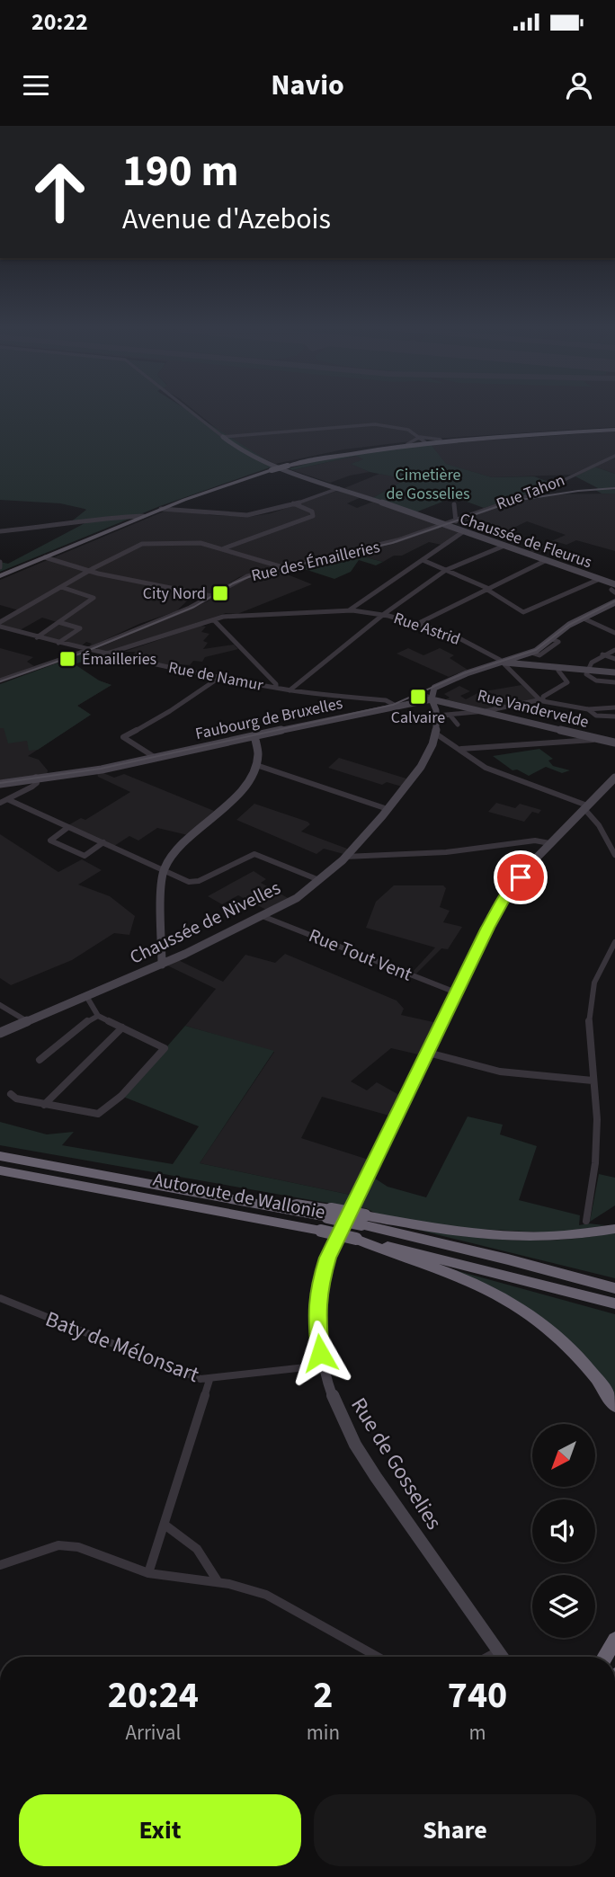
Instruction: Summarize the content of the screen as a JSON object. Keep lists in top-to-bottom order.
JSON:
{
  "streets": {
    "highway": ["Autoroute de Wallonie"],
    "main road": [
      "Chaussée de Fleurus",
      "Rue Vandervelde",
      "Faubourg de Bruxelles",
      "Chaussée de Nivelles",
      "Rue de Gosselies"
    ],
    "street": [
      "Rue Tahon",
      "Rue des Émailleries",
      "Rue Astrid",
      "Rue de Namur",
      "Rue Tout Vent",
      "Baty de Mélonsart"
    ]
  },
  "crossings": [
    ["Rue Tahon", "Chaussée de Fleurus"],
    ["Rue Tahon", "Rue des Émailleries"],
    ["Chaussée de Fleurus", "Rue des Émailleries"],
    ["Rue des Émailleries", "Rue de Namur"],
    ["Rue Astrid", "Rue de Namur"],
    ["Rue de Namur", "Faubourg de Bruxelles"],
    ["Rue Vandervelde", "Faubourg de Bruxelles"],
    ["Rue Vandervelde", "Chaussée de Nivelles"],
    ["Faubourg de Bruxelles", "Chaussée de Nivelles"],
    ["Chaussée de Nivelles", "Rue Tout Vent"],
    ["Rue Tout Vent", "Rue de Gosselies"],
    ["Baty de Mélonsart", "Rue de Gosselies"]
  ],
  "parks": ["Cimetière de Gosselies"],
  "places": {
    "transit": ["City Nord", "Émailleries", "Calvaire"]
  },
  "north": "bottom left",
  "page": {
    "status": "20:22",
    "header": "Navio",
    "turn": ["190 m", "Avenue d'Azebois"],
    "eta": [
      "20:24",
      "Arrival",
      "2",
      "min",
      "740",
      "m"
    ],
    "buttons": ["Exit", "Share"]
  }
}
